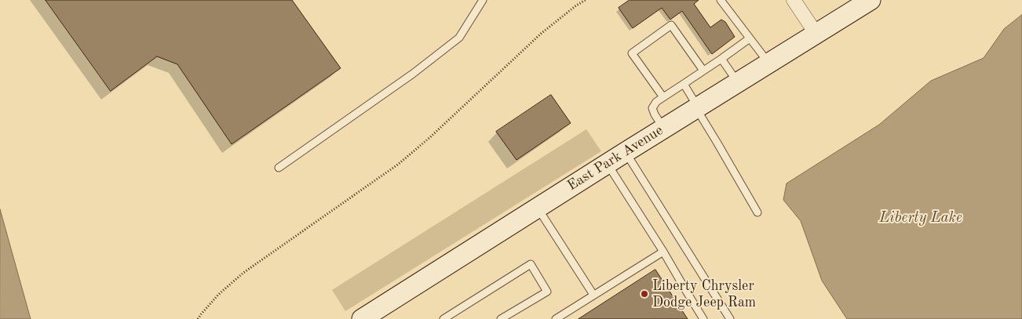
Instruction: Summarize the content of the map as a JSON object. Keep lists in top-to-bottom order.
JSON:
{
  "streets": {
    "main road": ["East Park Avenue"]
  },
  "water": ["Liberty Lake"],
  "places": ["Liberty Chrysler Dodge Jeep Ram"]
}
